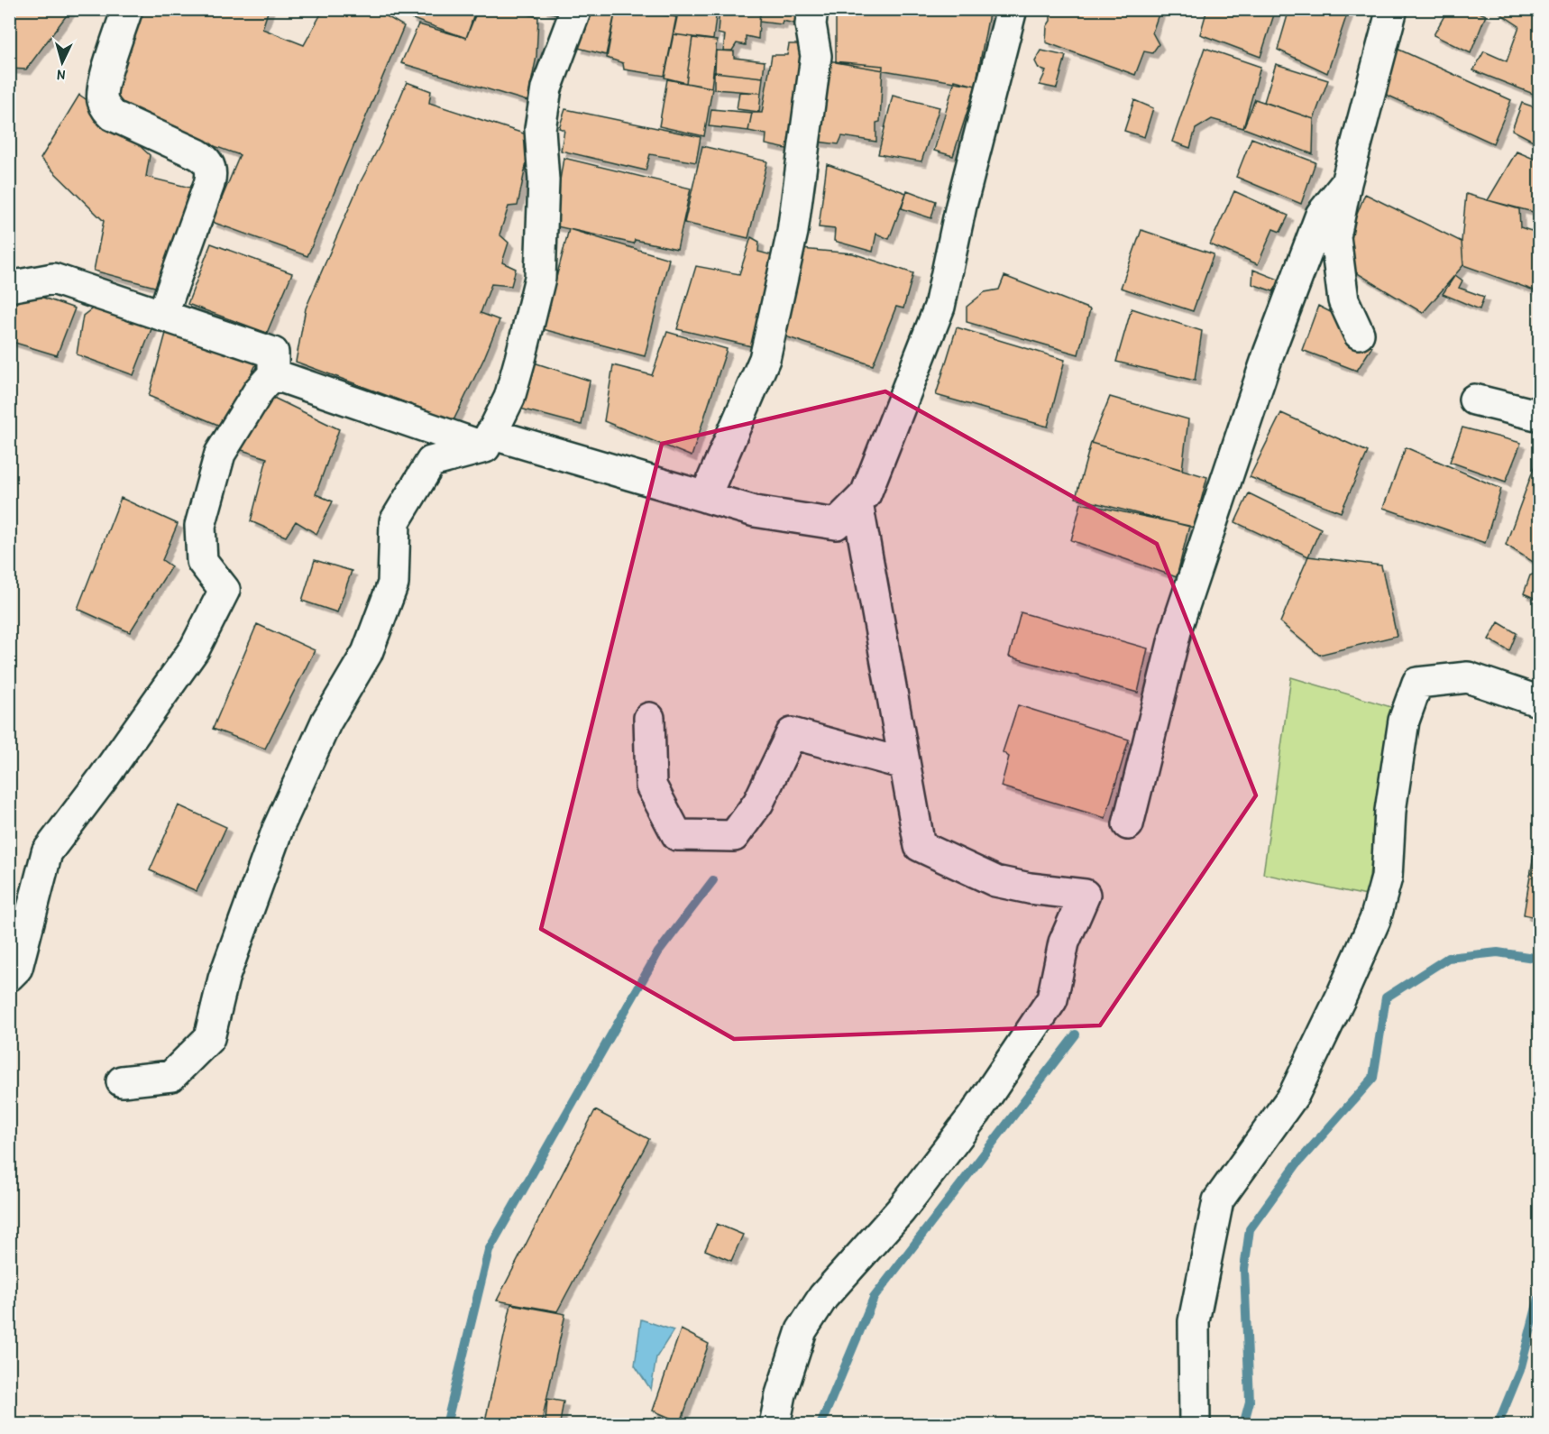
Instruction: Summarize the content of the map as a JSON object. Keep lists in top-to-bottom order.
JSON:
{
  "north": "bottom"
}
